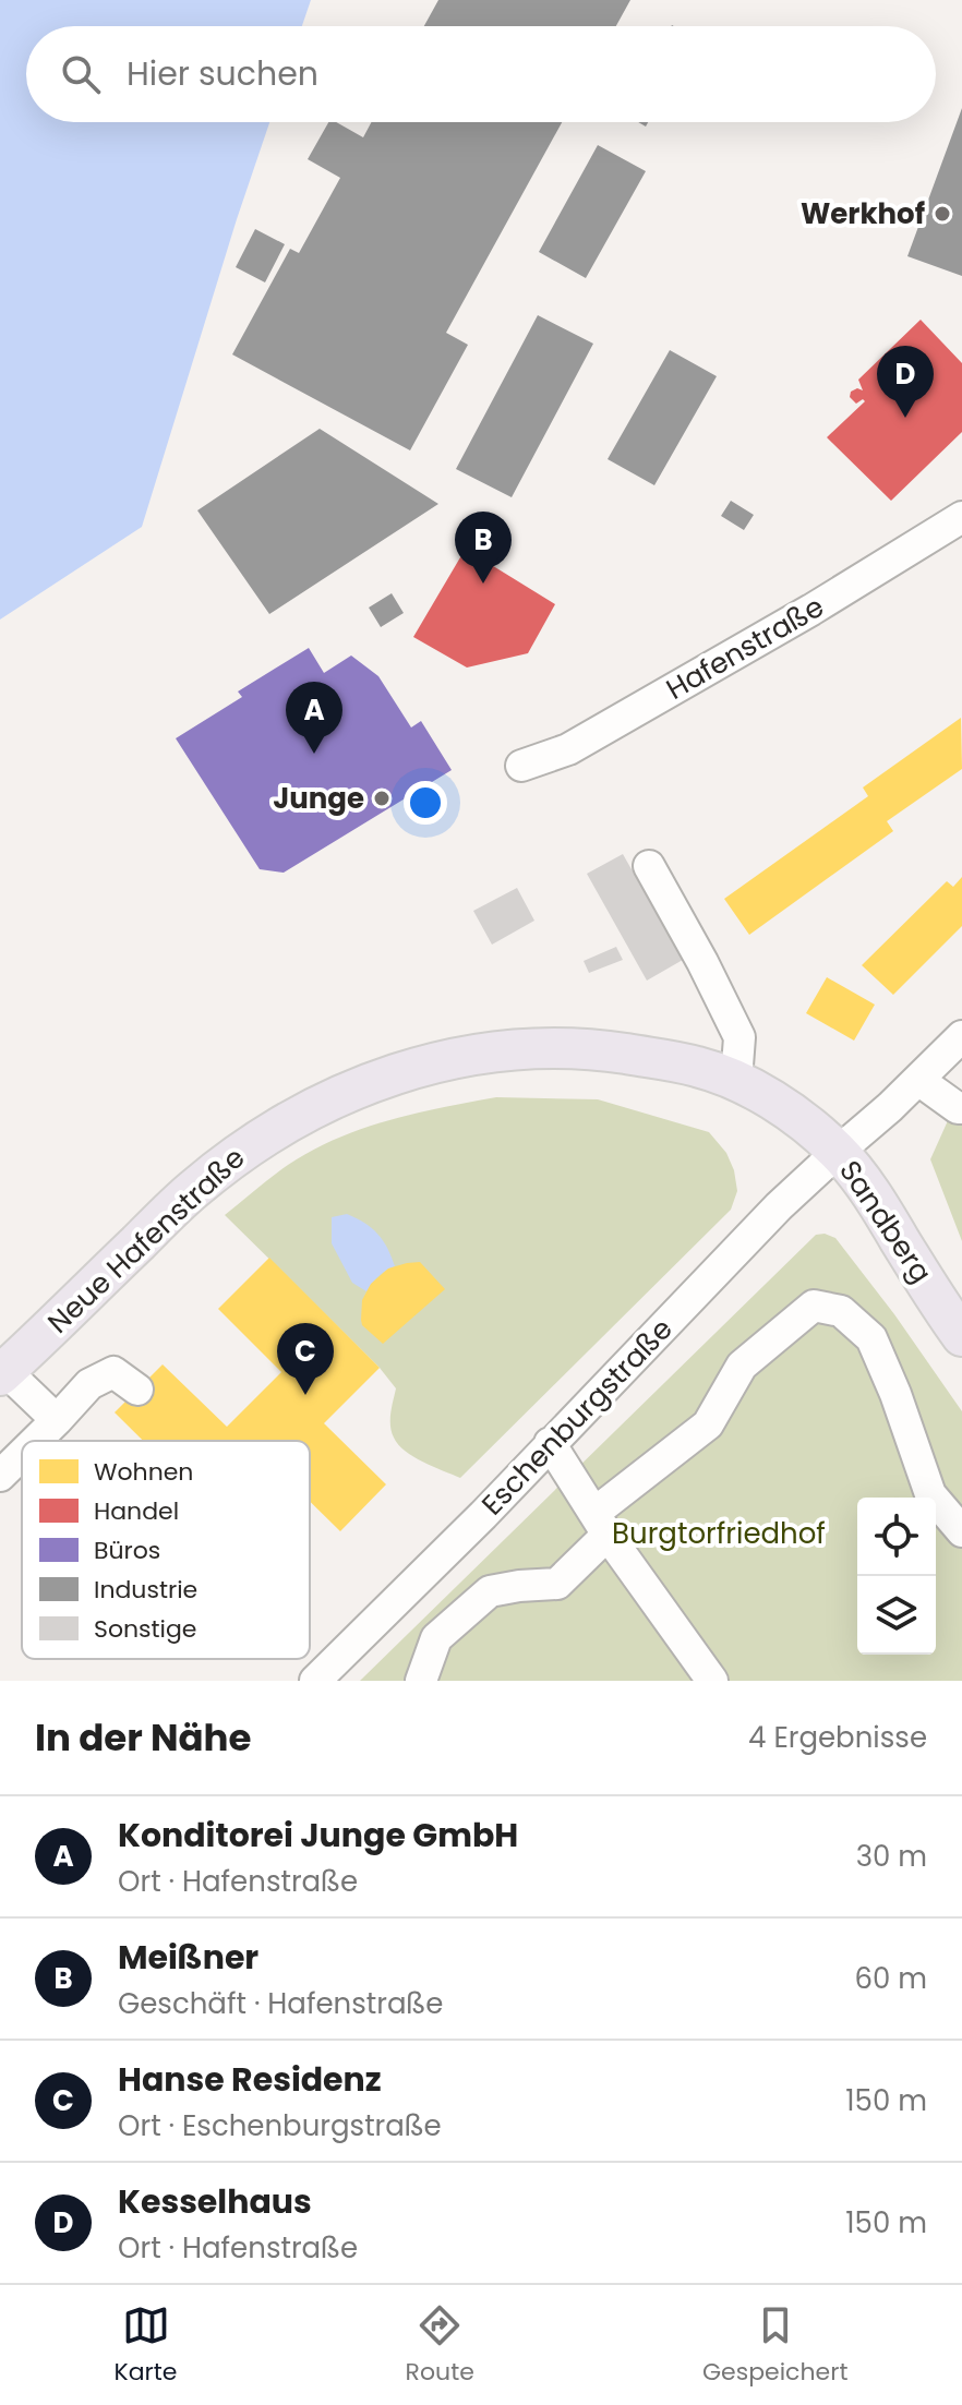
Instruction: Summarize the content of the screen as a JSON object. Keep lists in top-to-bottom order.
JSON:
{
  "streets": {
    "main road": ["Sandberg", "Neue Hafenstraße"],
    "street": ["Hafenstraße", "Eschenburgstraße"]
  },
  "crossings": [
    ["Sandberg", "Neue Hafenstraße"],
    ["Sandberg", "Eschenburgstraße"],
    ["Neue Hafenstraße", "Eschenburgstraße"]
  ],
  "parks": ["Burgtorfriedhof"],
  "places": ["Werkhof", "Junge"],
  "legend": [
    "Wohnen",
    "Handel",
    "Büros",
    "Industrie",
    "Sonstige"
  ],
  "page": {
    "search": "Hier suchen",
    "pins": [
      "D",
      "B",
      "A",
      "C"
    ],
    "heading": ["In der Nähe", "4 Ergebnisse"],
    "list": [
      {
        "mark": "A",
        "name": "Konditorei Junge GmbH",
        "note": "Ort · Hafenstraße",
        "value": "30 m"
      },
      {
        "mark": "B",
        "name": "Meißner",
        "note": "Geschäft · Hafenstraße",
        "value": "60 m"
      },
      {
        "mark": "C",
        "name": "Hanse Residenz",
        "note": "Ort · Eschenburgstraße",
        "value": "150 m"
      },
      {
        "mark": "D",
        "name": "Kesselhaus",
        "note": "Ort · Hafenstraße",
        "value": "150 m"
      }
    ],
    "nav": ["Karte", "Route", "Gespeichert"]
  }
}
